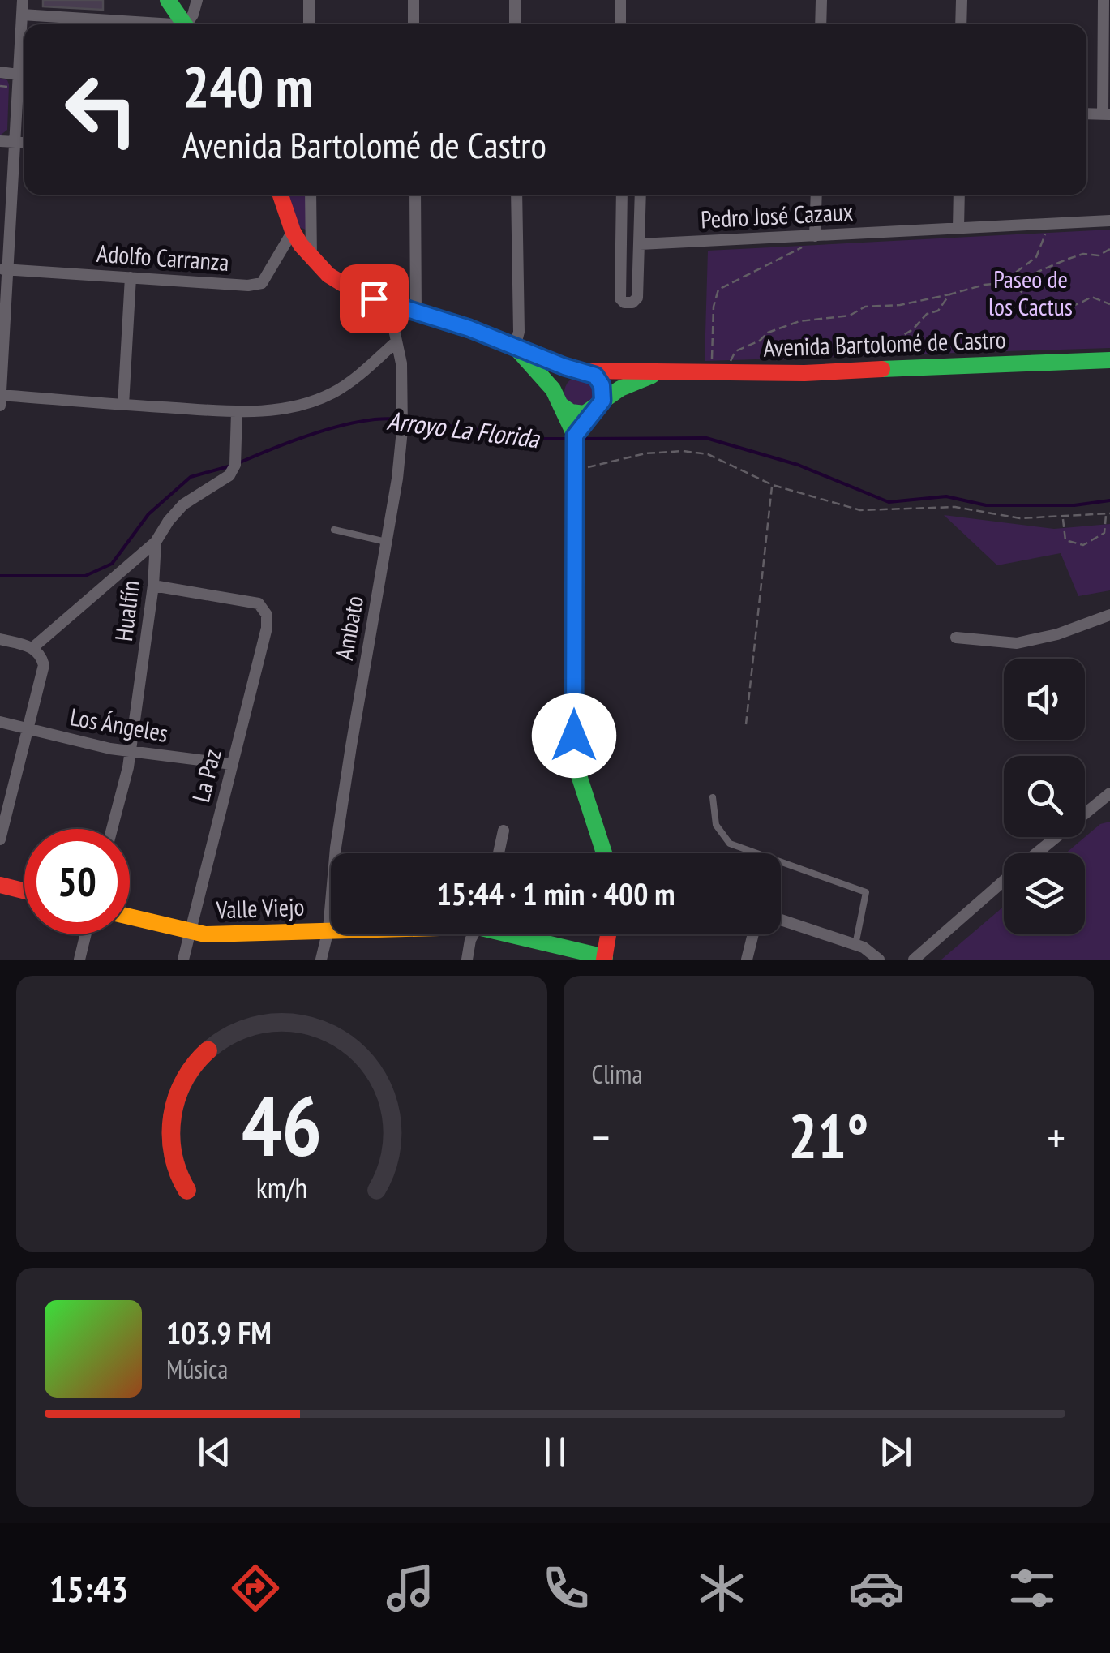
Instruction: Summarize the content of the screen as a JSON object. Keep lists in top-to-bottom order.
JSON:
{
  "streets": {
    "main road": ["Avenida Bartolomé de Castro", "Valle Viejo"],
    "street": [
      "Pedro José Cazaux",
      "Adolfo Carranza",
      "Hualfín",
      "Ambato",
      "Los Ángeles",
      "La Paz"
    ]
  },
  "crossings": [
    ["Adolfo Carranza", "Avenida Bartolomé de Castro"],
    ["Avenida Bartolomé de Castro", "Ambato"],
    ["Hualfín", "Los Ángeles"],
    ["Hualfín", "La Paz"],
    ["Ambato", "Valle Viejo"],
    ["Los Ángeles", "La Paz"],
    ["La Paz", "Valle Viejo"]
  ],
  "water": ["Arroyo La Florida"],
  "parks": ["Paseo de los Cactus"],
  "page": {
    "turn": ["240 m", "Avenida Bartolomé de Castro"],
    "limit": "50",
    "trip": "15:44 · 1 min · 400 m",
    "tile": "Clima",
    "heat": ["−", "21°", "+"],
    "song": ["103.9 FM", "Música"],
    "tabs": "15:43",
    "gauge": ["46", "km/h"]
  }
}
